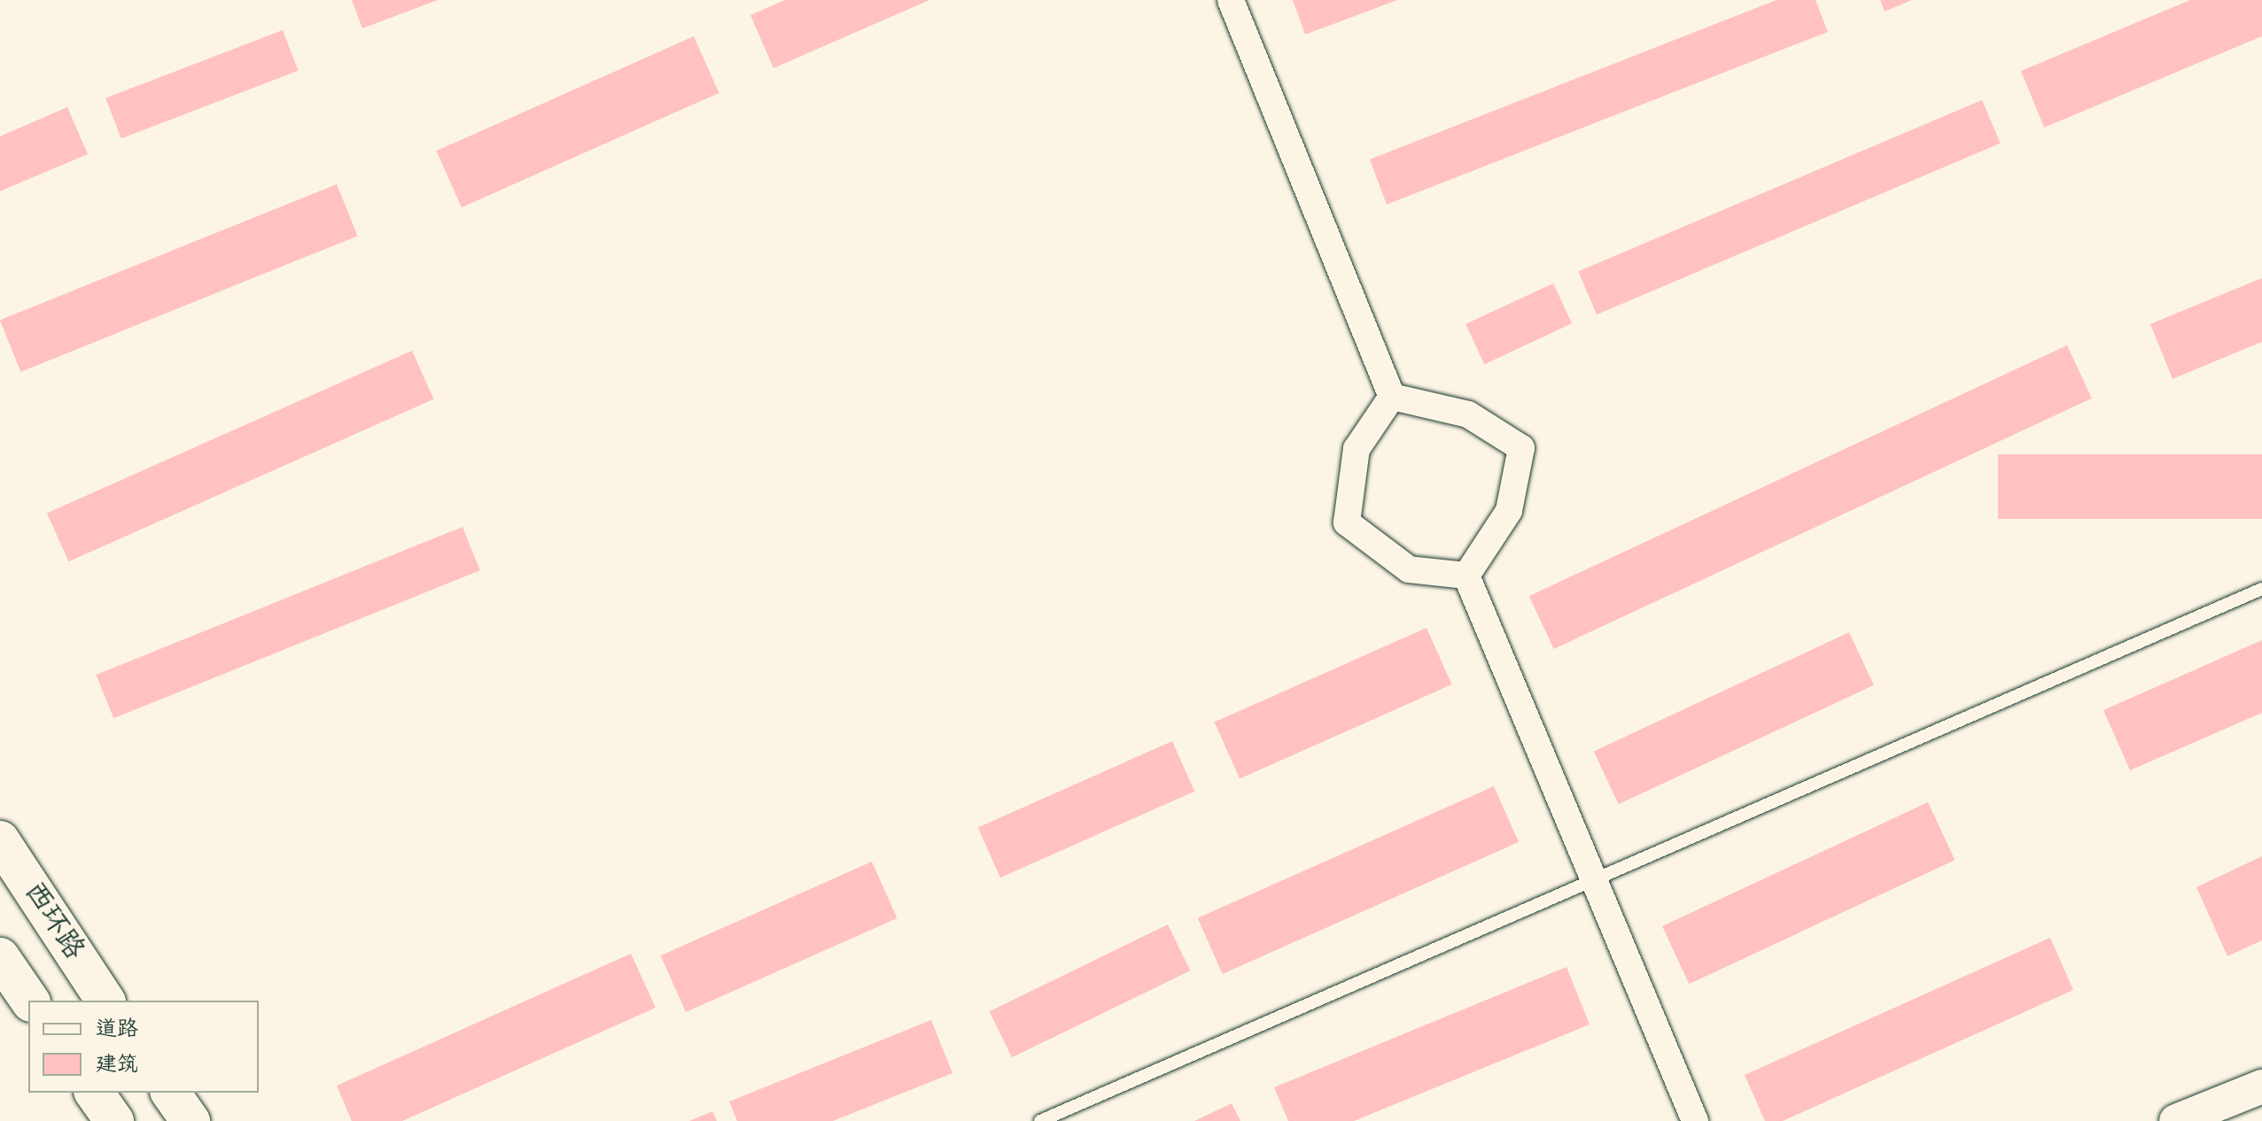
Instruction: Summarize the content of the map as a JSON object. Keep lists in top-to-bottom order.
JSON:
{
  "streets": {
    "main road": ["西环路"]
  },
  "legend": ["道路", "建筑"]
}
